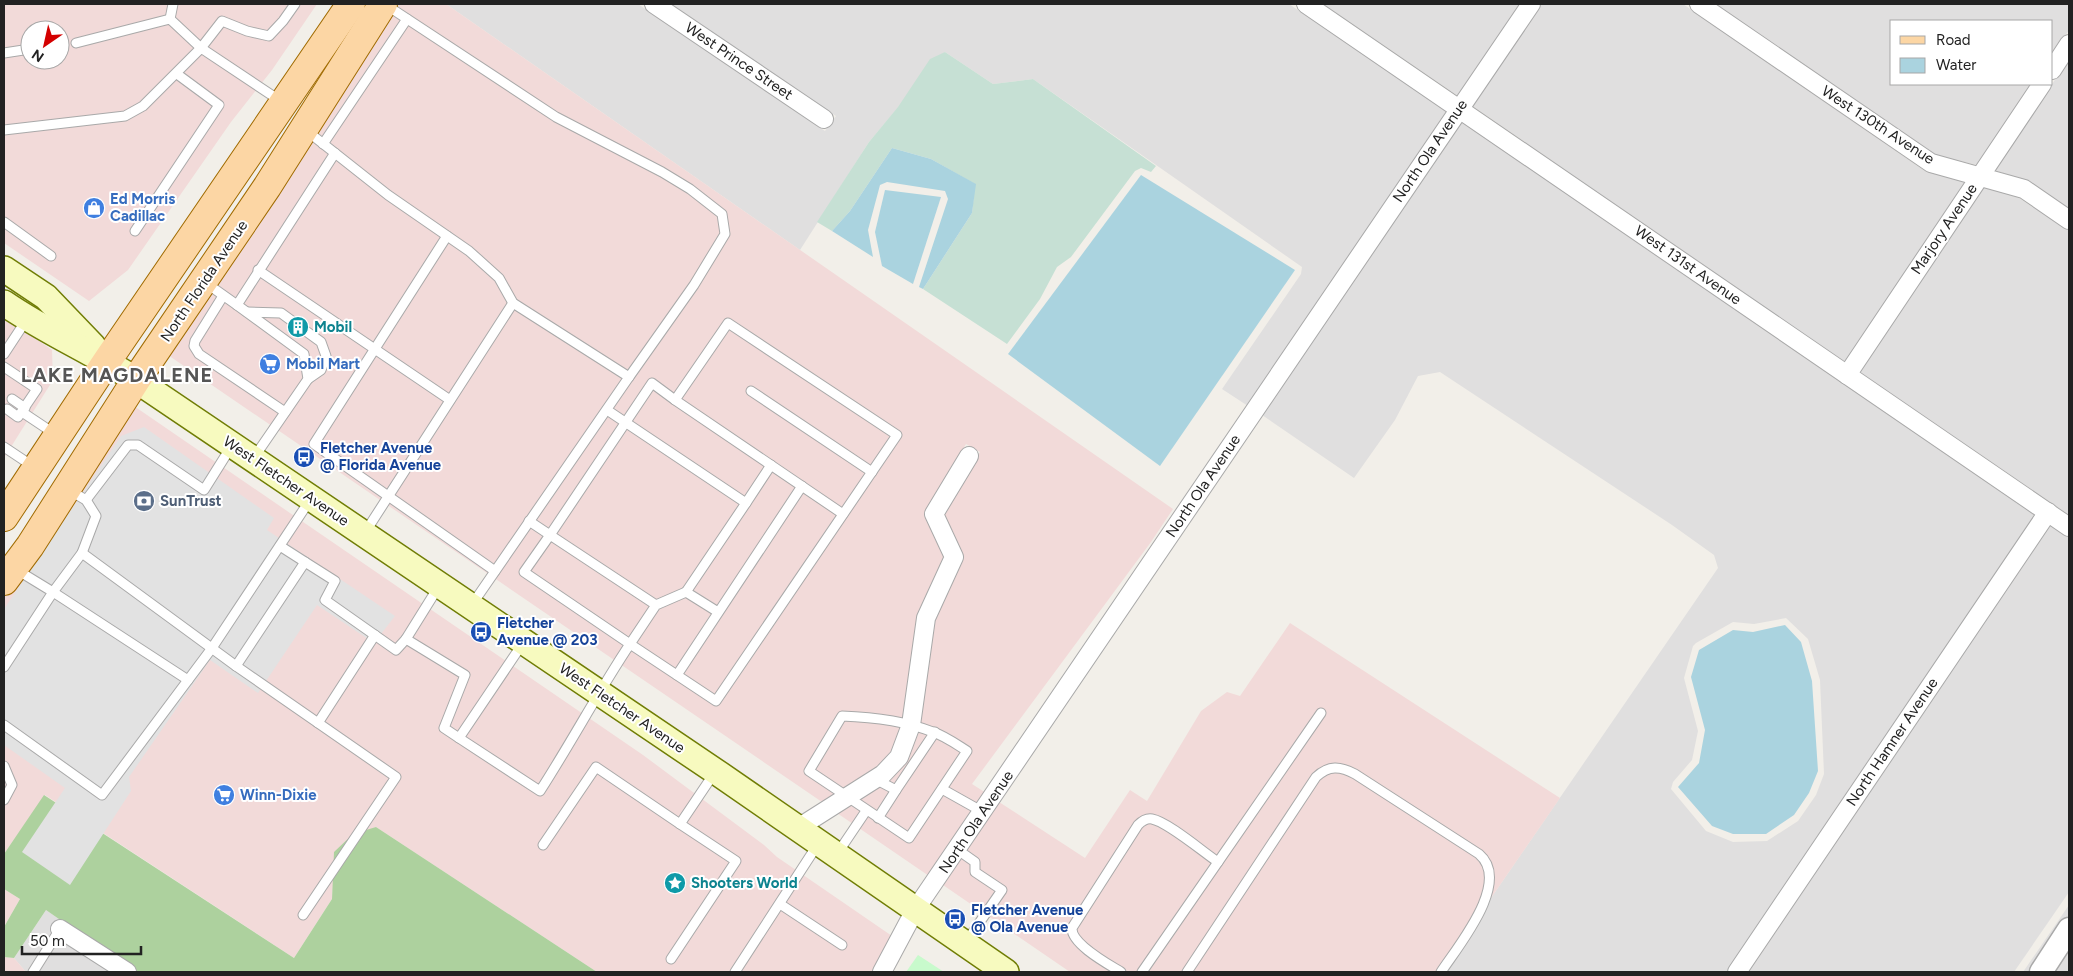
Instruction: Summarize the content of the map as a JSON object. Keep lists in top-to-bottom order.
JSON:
{
  "streets": {
    "main road": ["North Florida Avenue", "West Fletcher Avenue"],
    "street": [
      "West Prince Street",
      "West 130th Avenue",
      "North Ola Avenue",
      "Marjory Avenue",
      "West 131st Avenue",
      "North Hamner Avenue"
    ]
  },
  "crossings": [
    ["West 130th Avenue", "Marjory Avenue"],
    ["North Ola Avenue", "West 131st Avenue"],
    ["North Ola Avenue", "West Fletcher Avenue"],
    ["Marjory Avenue", "West 131st Avenue"],
    ["West 131st Avenue", "North Hamner Avenue"],
    ["North Florida Avenue", "West Fletcher Avenue"]
  ],
  "districts": ["LAKE MAGDALENE"],
  "places": {
    "shop": ["Ed Morris Cadillac"],
    "building": ["Mobil"],
    "supermarket": ["Mobil Mart", "Winn-Dixie"],
    "bus stop": ["Fletcher Avenue @ Florida Avenue", "Fletcher Avenue @ 203", "Fletcher Avenue @ Ola Avenue"],
    "bank": ["SunTrust"],
    "place": ["Shooters World"]
  },
  "legend": ["Road", "Water"],
  "scale_bar": "50 m",
  "north": "bottom left"
}
